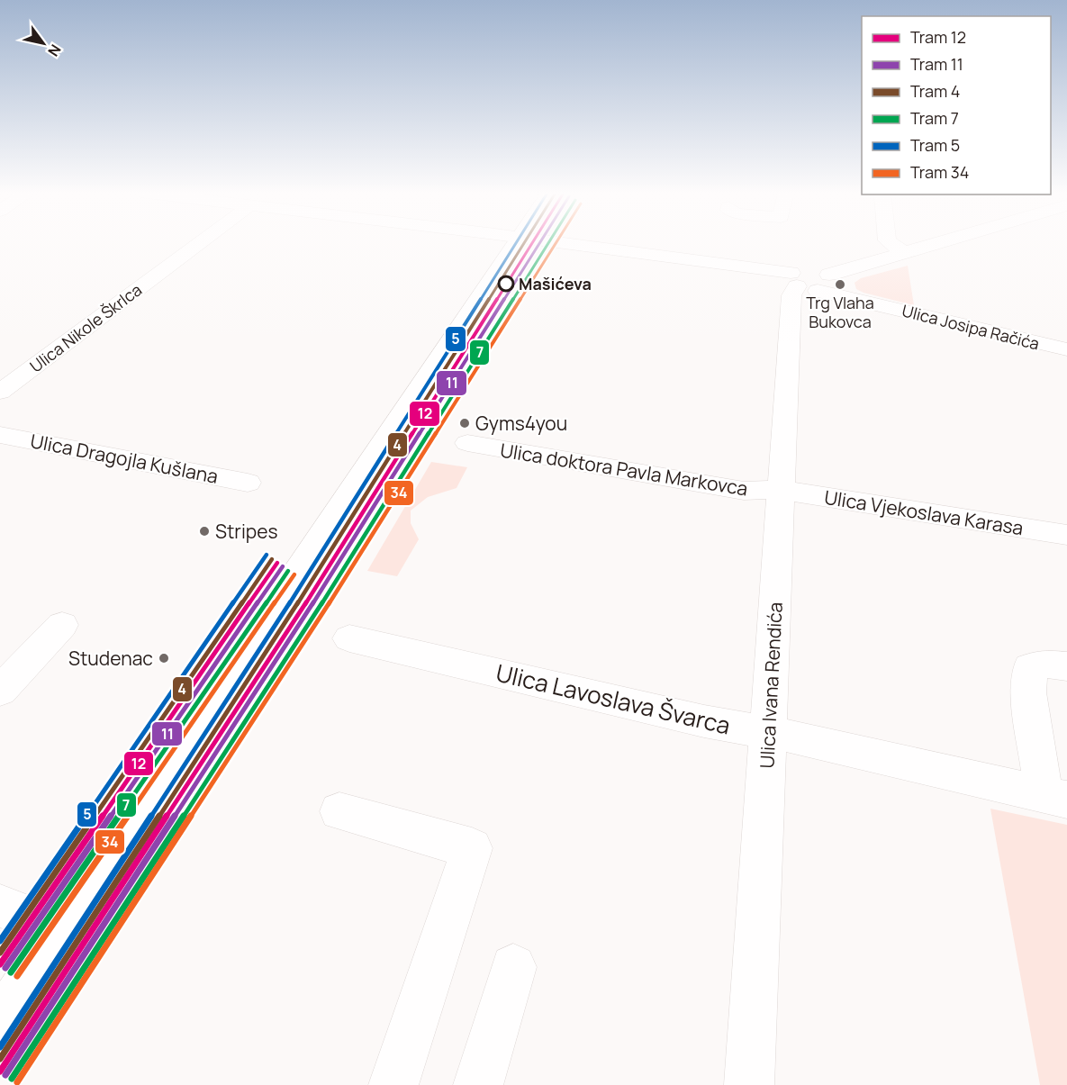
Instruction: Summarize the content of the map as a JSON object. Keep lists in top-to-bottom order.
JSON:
{
  "streets": {
    "street": [
      "Ulica Josipa Račića",
      "Ulica Nikole Škrlca",
      "Ulica Dragojla Kušlana",
      "Ulica doktora Pavla Markovca",
      "Ulica Vjekoslava Karasa",
      "Ulica Ivana Rendića",
      "Ulica Lavoslava Švarca"
    ]
  },
  "crossings": [
    ["Ulica Josipa Račića", "Ulica Ivana Rendića"],
    ["Ulica doktora Pavla Markovca", "Ulica Vjekoslava Karasa"],
    ["Ulica doktora Pavla Markovca", "Ulica Ivana Rendića"],
    ["Ulica Vjekoslava Karasa", "Ulica Ivana Rendića"],
    ["Ulica Ivana Rendića", "Ulica Lavoslava Švarca"]
  ],
  "places": [
    "Mašićeva",
    "Trg Vlaha Bukovca",
    "Gyms4you",
    "Stripes",
    "Studenac"
  ],
  "lines": [
    "tram line 12",
    "tram line 11",
    "tram line 4",
    "tram line 7",
    "tram line 5",
    "tram line 34"
  ],
  "legend": [
    "Tram 12",
    "Tram 11",
    "Tram 4",
    "Tram 7",
    "Tram 5",
    "Tram 34"
  ],
  "north": "bottom right"
}
